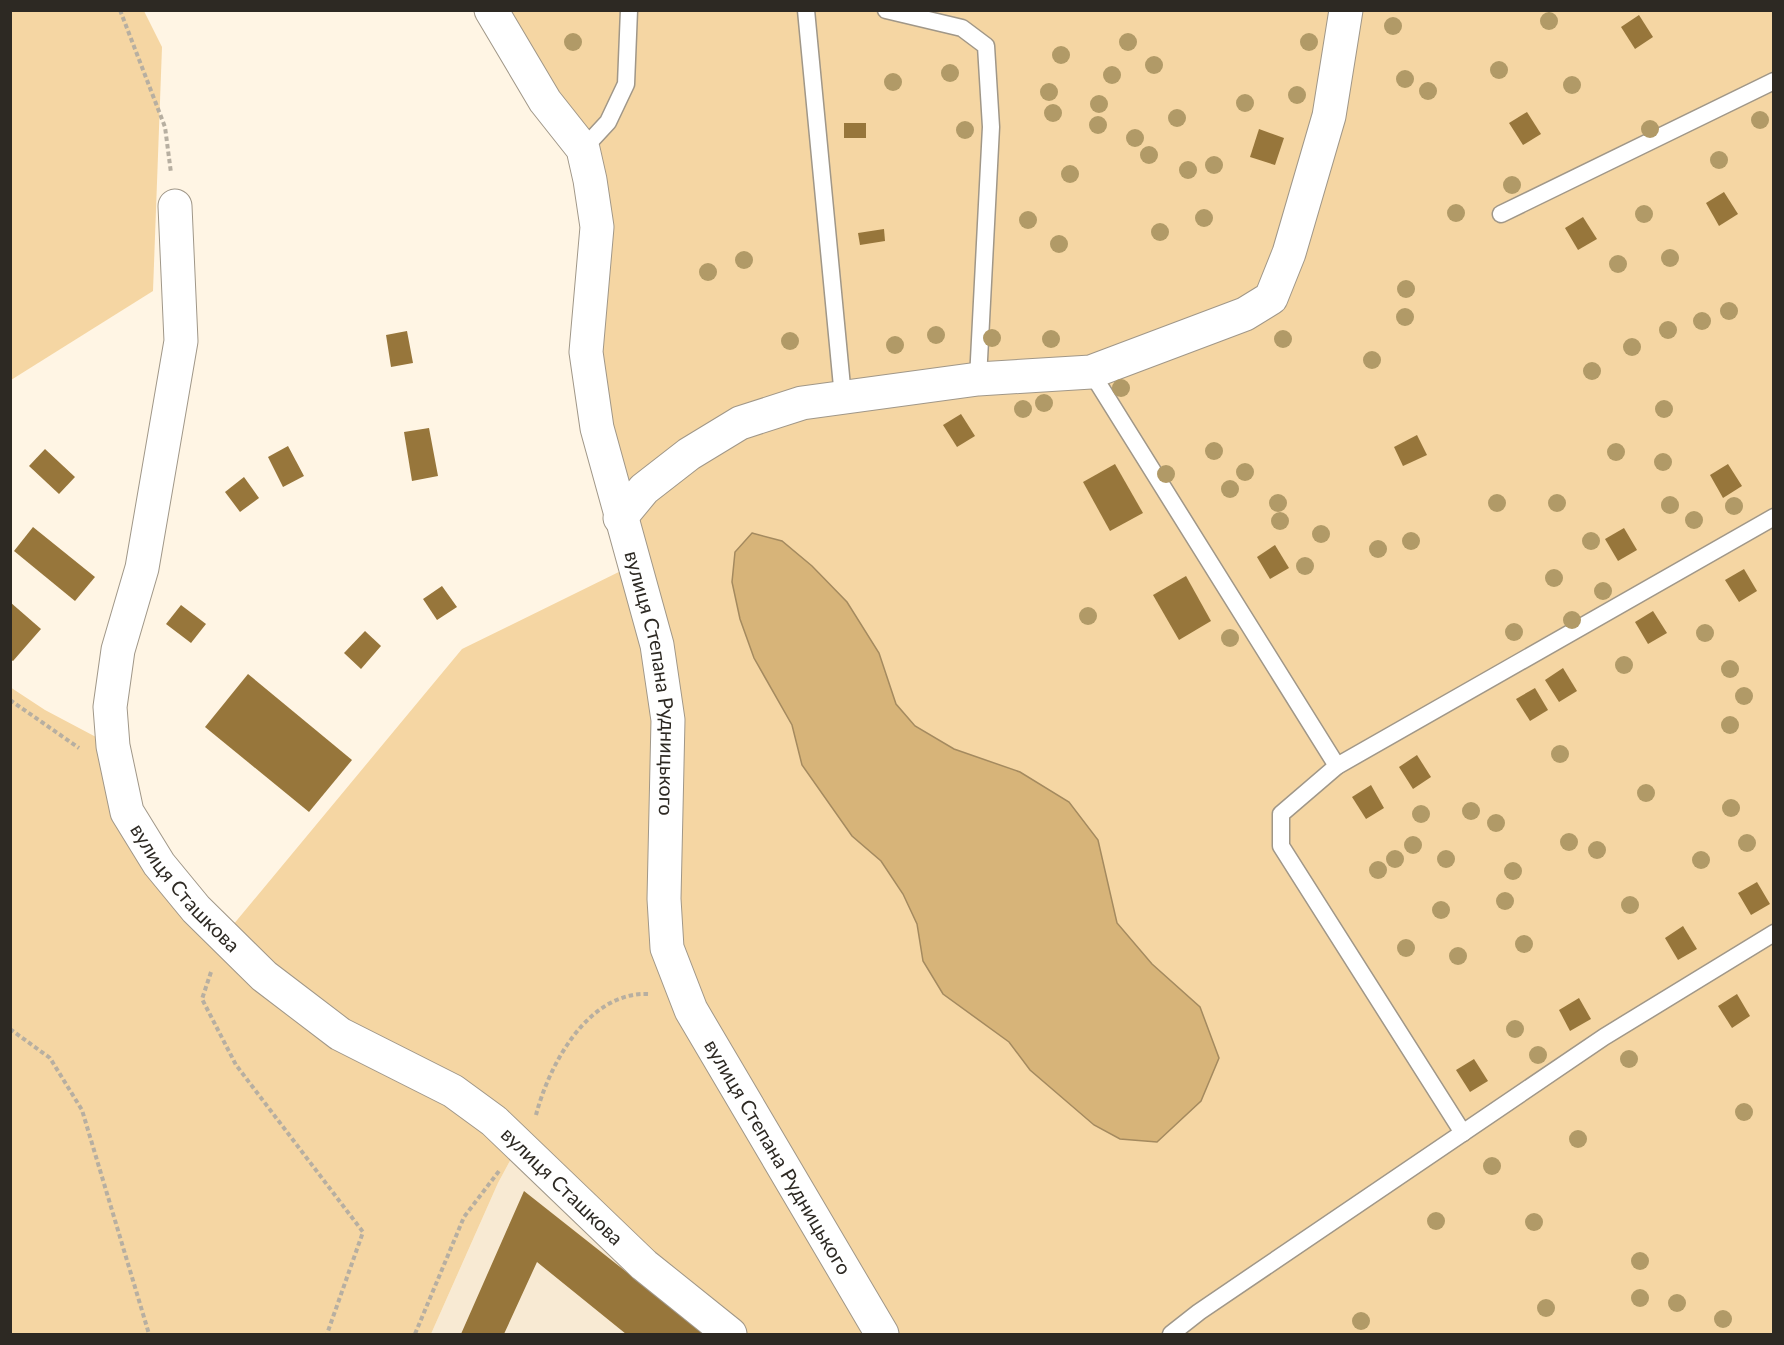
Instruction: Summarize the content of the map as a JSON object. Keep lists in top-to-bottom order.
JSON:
{
  "streets": {
    "street": ["вулиця Степана Рудницького", "вулиця Сташкова"]
  }
}
